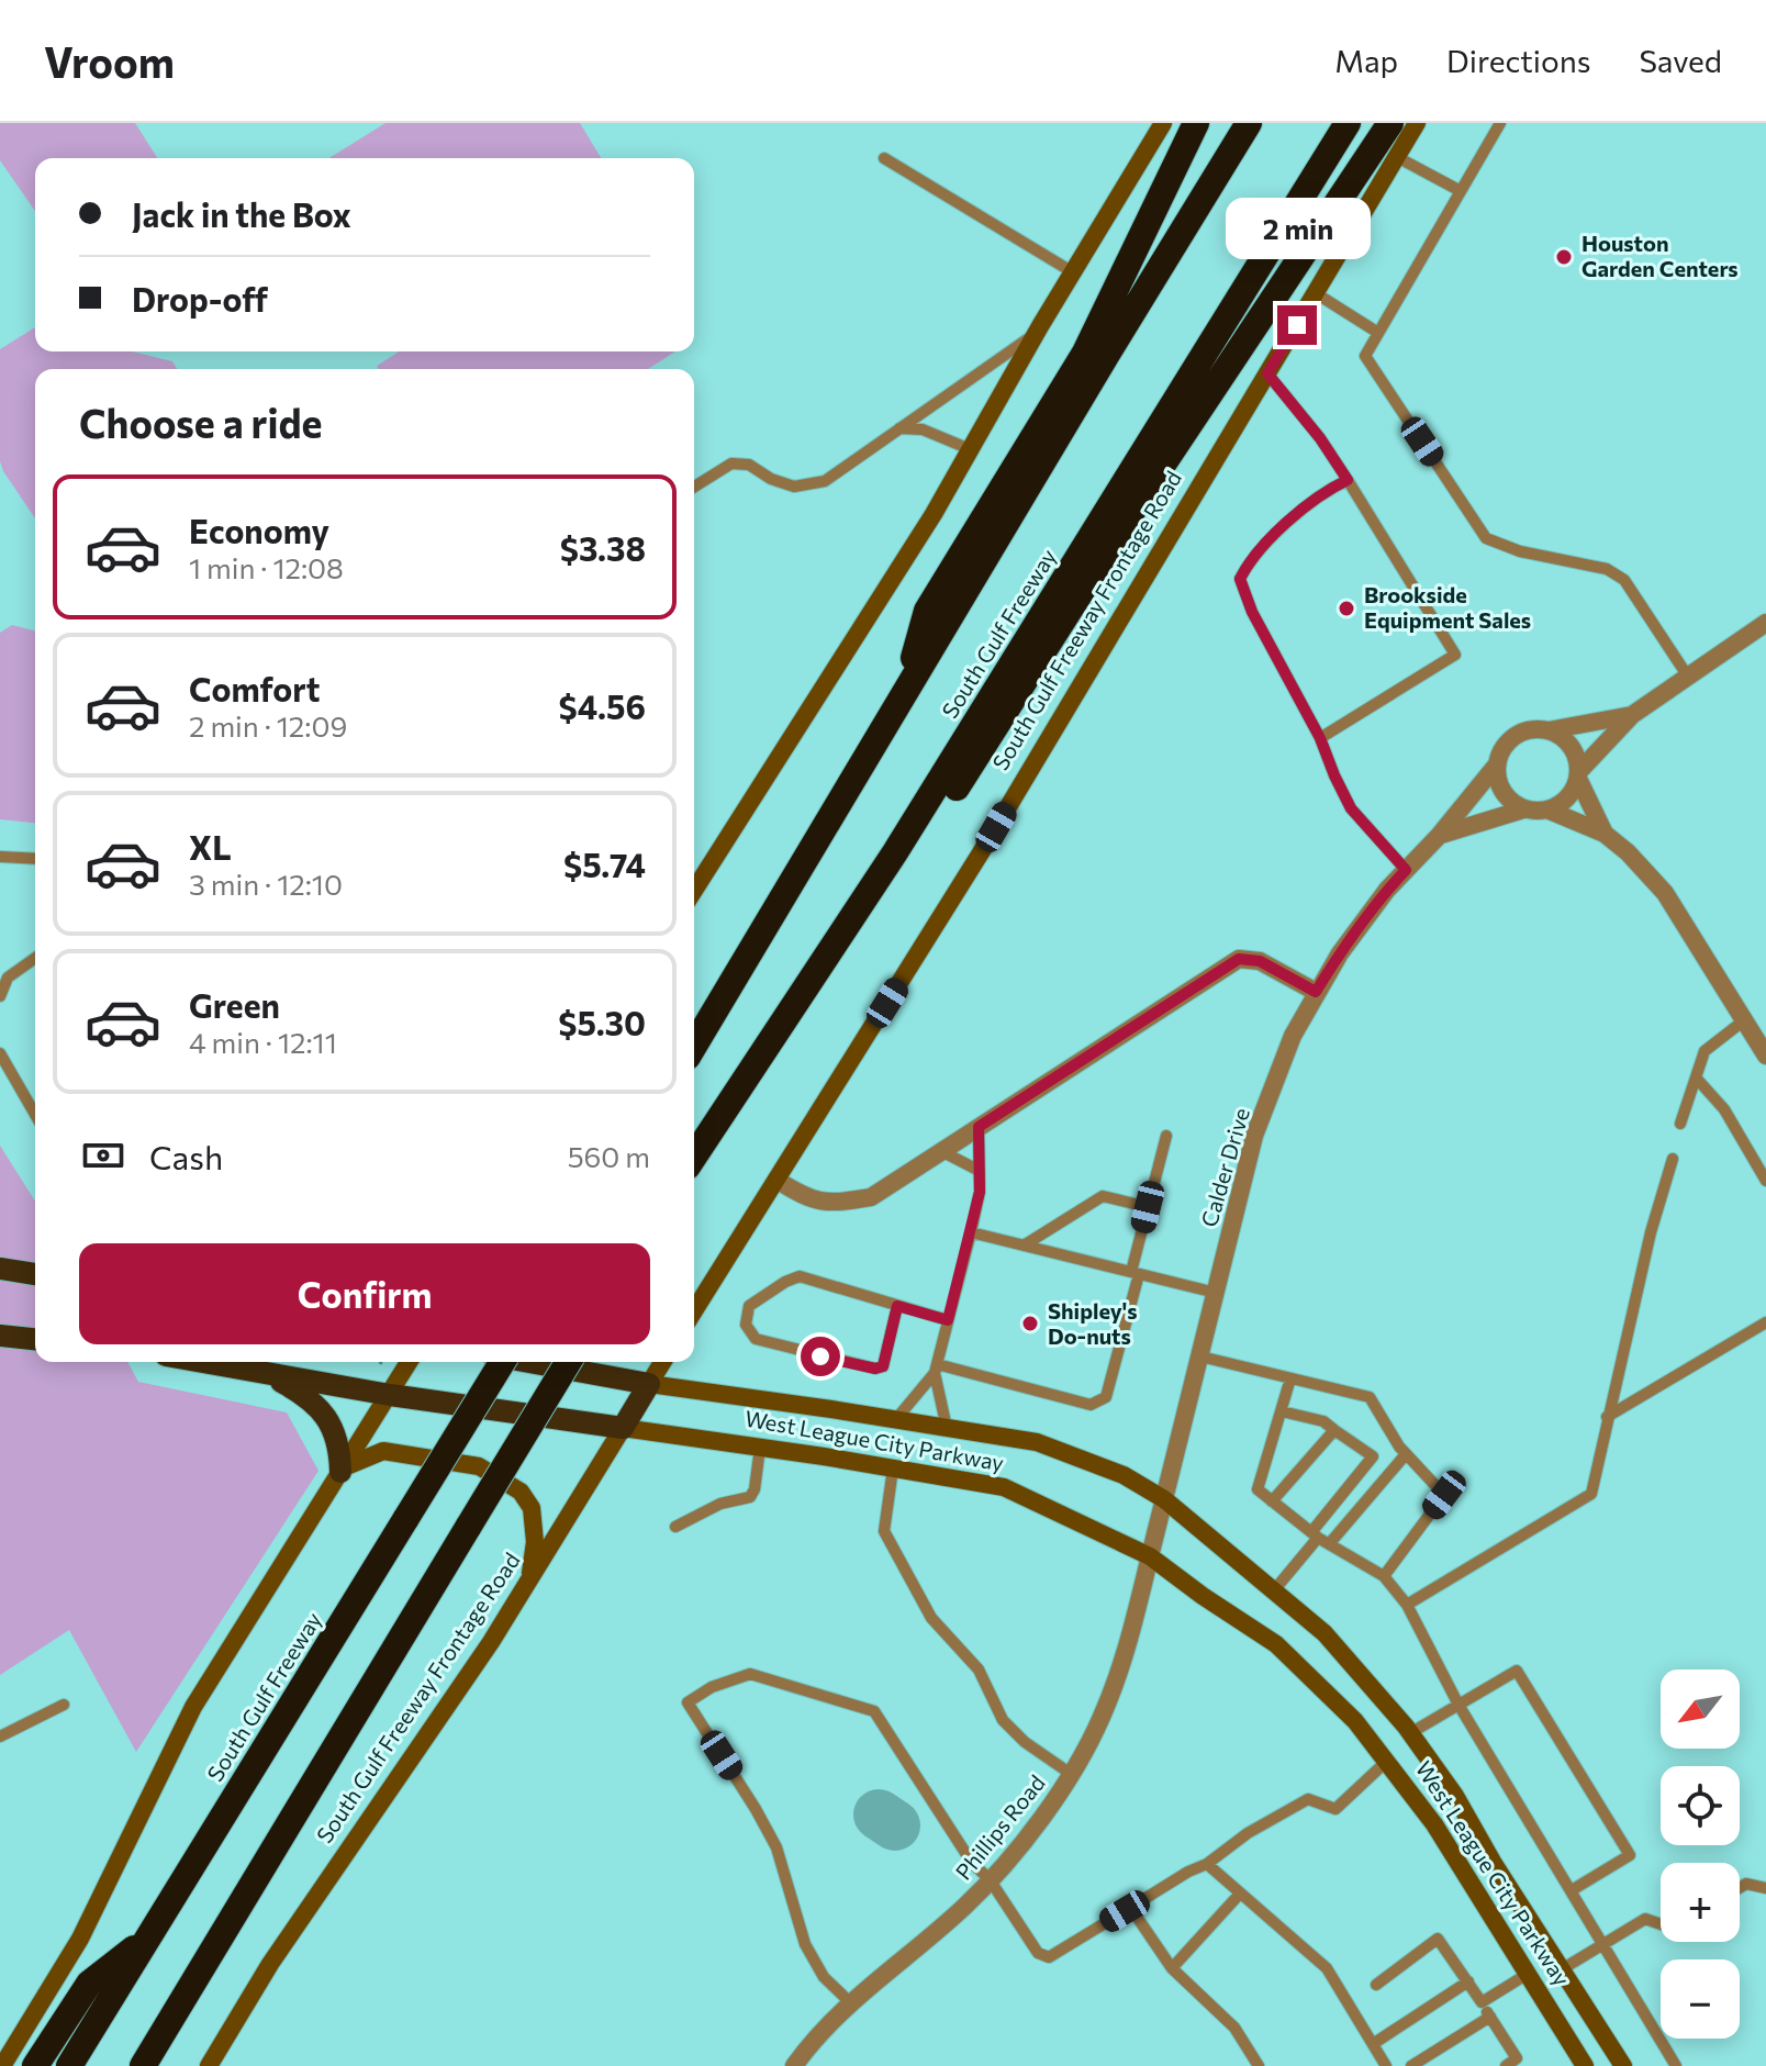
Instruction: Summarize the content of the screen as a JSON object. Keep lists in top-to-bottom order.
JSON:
{
  "streets": {
    "highway": ["South Gulf Freeway"],
    "main road": ["South Gulf Freeway Frontage Road", "West League City Parkway"],
    "street": ["Calder Drive", "Phillips Road"]
  },
  "crossings": [
    ["South Gulf Freeway Frontage Road", "West League City Parkway"],
    ["Calder Drive", "West League City Parkway"],
    ["Calder Drive", "Phillips Road"],
    ["West League City Parkway", "Phillips Road"]
  ],
  "places": ["Houston Garden Centers", "Brookside Equipment Sales", "Shipley's Do-nuts"],
  "north": "bottom left",
  "page": {
    "header": "Vroom",
    "nav": ["Map", "Directions", "Saved"],
    "banner": ["Jack in the Box", "Drop-off"],
    "bubble": "2 min",
    "heading": "Choose a ride",
    "list": [
      {
        "name": "Economy",
        "note": "1 min · 12:08",
        "value": "$3.38"
      },
      {
        "name": "Comfort",
        "note": "2 min · 12:09",
        "value": "$4.56"
      },
      {
        "name": "XL",
        "note": "3 min · 12:10",
        "value": "$5.74"
      },
      {
        "name": "Green",
        "note": "4 min · 12:11",
        "value": "$5.30"
      }
    ],
    "pay": ["Cash", "560 m"],
    "buttons": "Confirm",
    "map_buttons": ["+", "−"]
  }
}
